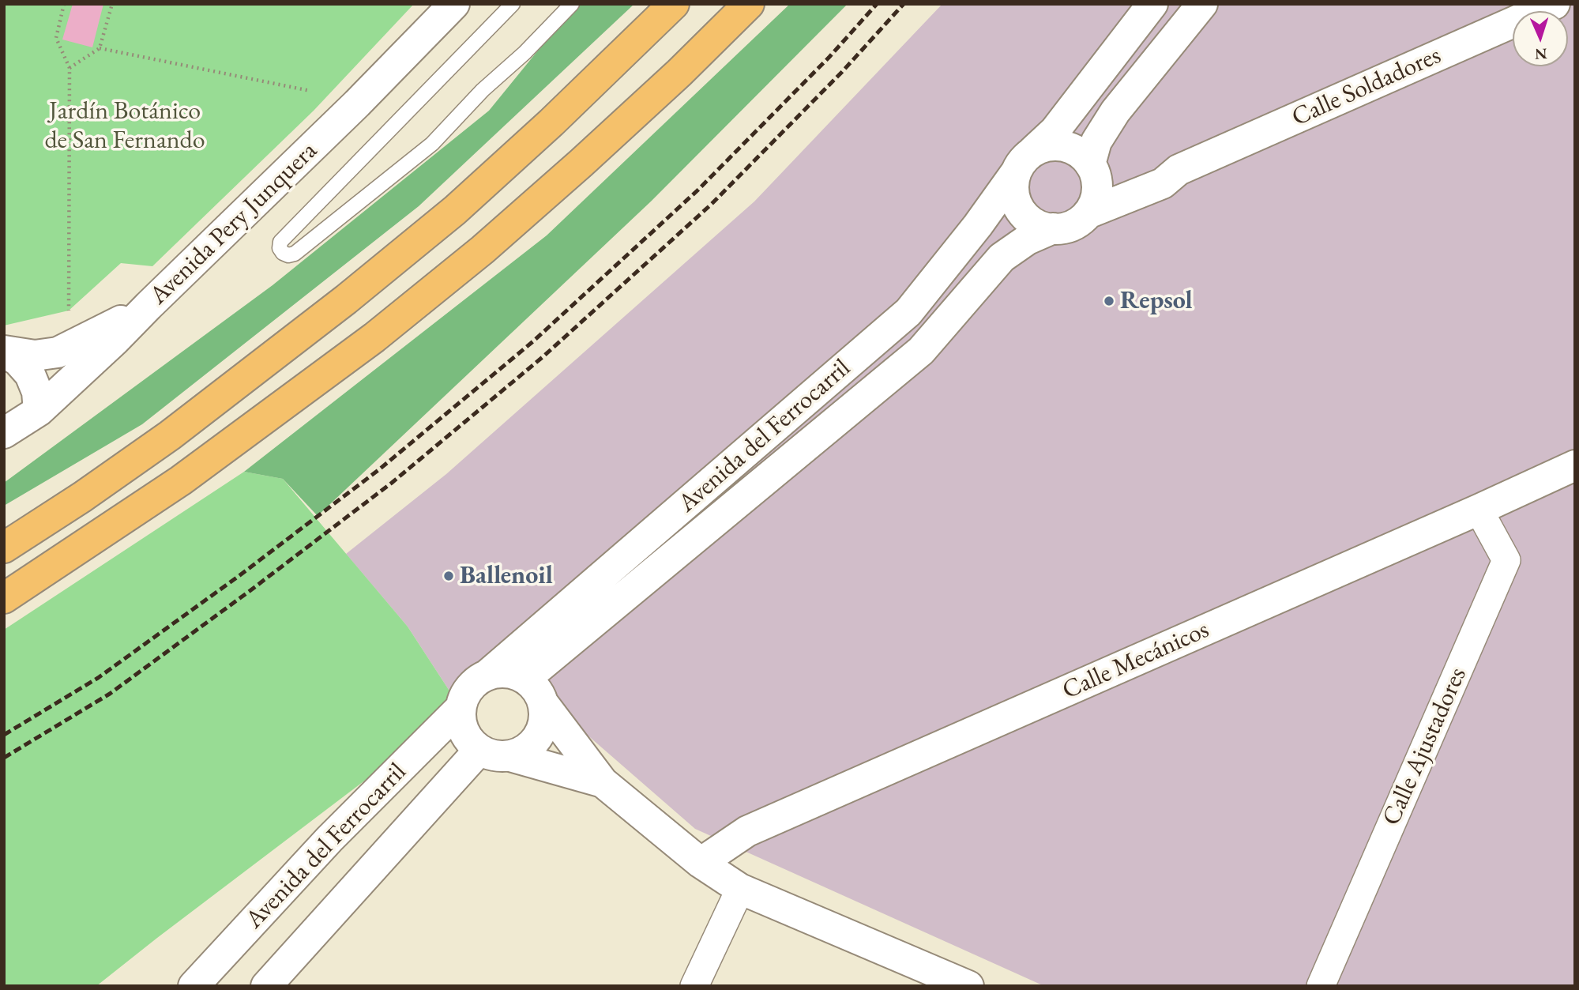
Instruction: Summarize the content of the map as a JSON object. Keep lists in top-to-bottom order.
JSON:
{
  "streets": {
    "street": [
      "Calle Soldadores",
      "Avenida Pery Junquera",
      "Avenida del Ferrocarril",
      "Calle Mecánicos",
      "Calle Ajustadores"
    ]
  },
  "crossings": [
    ["Calle Soldadores", "Avenida del Ferrocarril"],
    ["Calle Mecánicos", "Calle Ajustadores"]
  ],
  "parks": ["Jardín Botánico de San Fernando"],
  "places": ["Repsol", "Ballenoil"],
  "north": "bottom"
}
